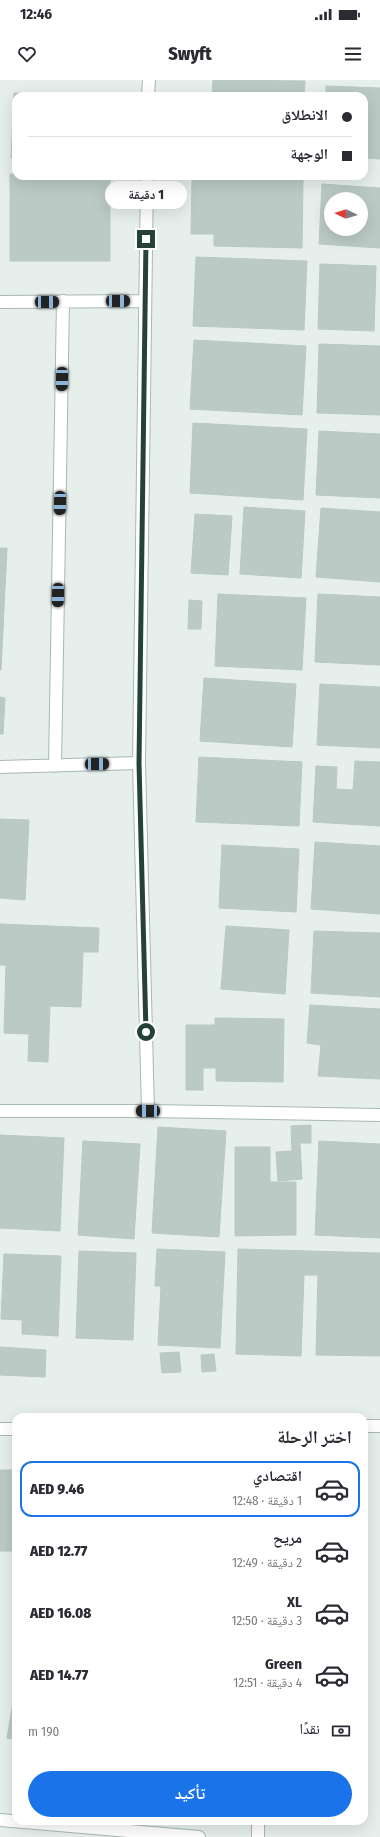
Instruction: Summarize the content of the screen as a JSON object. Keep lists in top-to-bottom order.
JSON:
{
  "north": "left",
  "page": {
    "status": "12:46",
    "header": "Swyft",
    "banner": ["الانطلاق", "الوجهة"],
    "bubble": "1 دقيقة",
    "heading": "اختر الرحلة",
    "list": [
      {
        "name": "اقتصادي",
        "note": "1 دقيقة · 12:48",
        "value": "AED 9.46"
      },
      {
        "name": "مريح",
        "note": "2 دقيقة · 12:49",
        "value": "AED 12.77"
      },
      {
        "name": "XL",
        "note": "3 دقيقة · 12:50",
        "value": "AED 16.08"
      },
      {
        "name": "Green",
        "note": "4 دقيقة · 12:51",
        "value": "AED 14.77"
      }
    ],
    "pay": ["نقدًا", "190 m"],
    "buttons": "تأكيد"
  }
}
